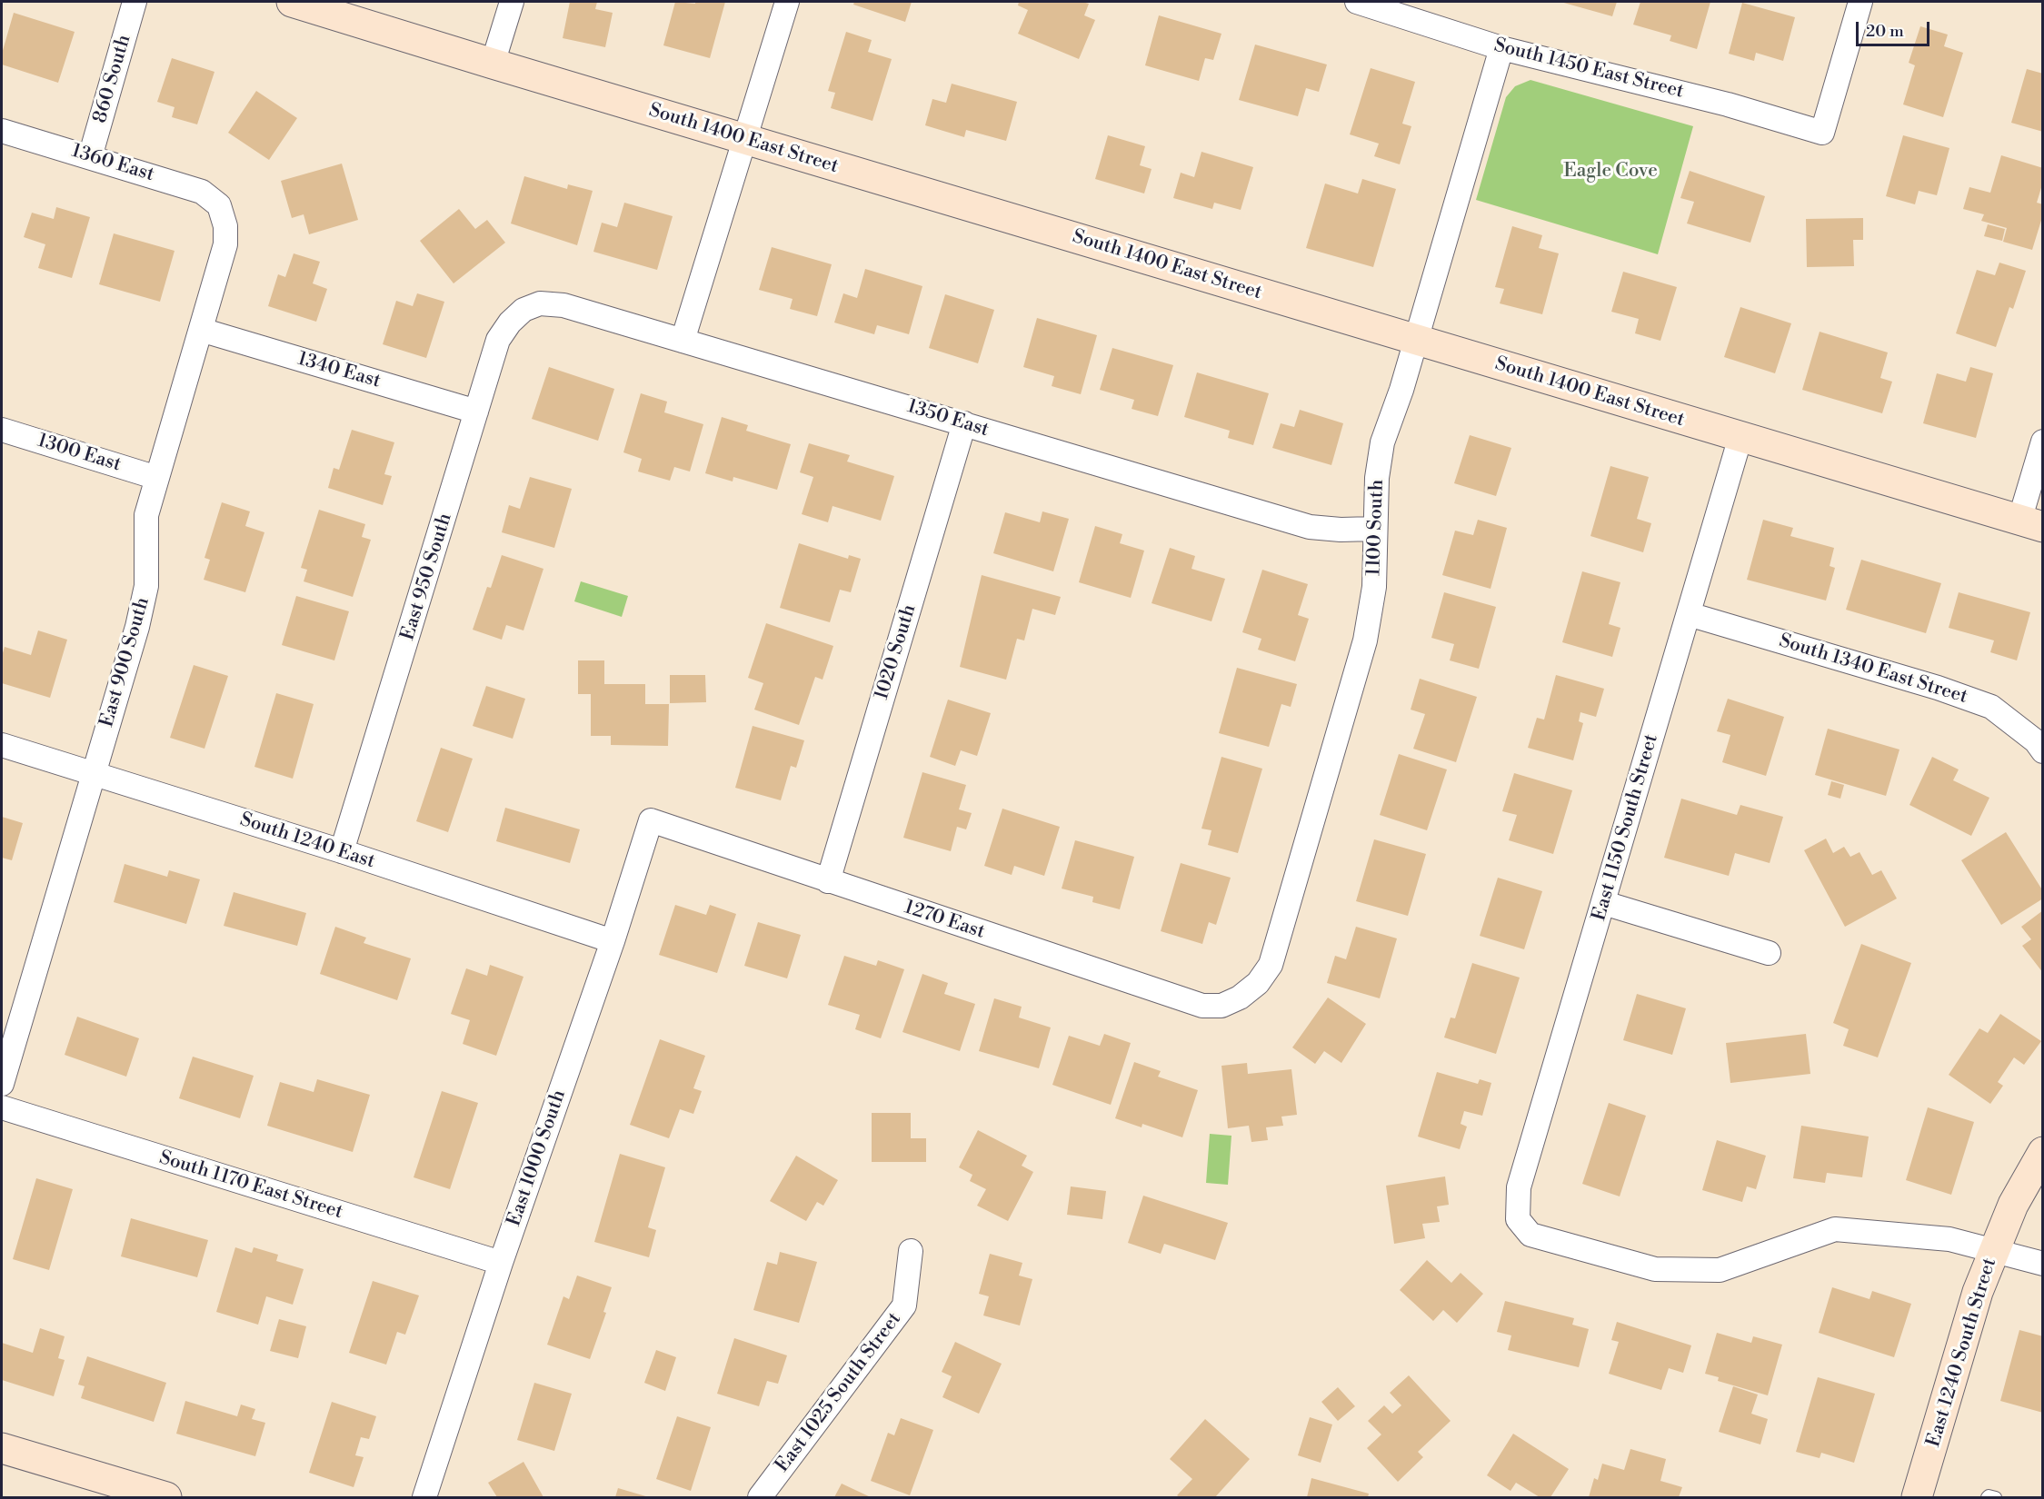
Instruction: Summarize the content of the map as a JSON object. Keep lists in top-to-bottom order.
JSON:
{
  "streets": {
    "street": [
      "South 1450 East Street",
      "860 South",
      "South 1400 East Street",
      "1360 East",
      "1340 East",
      "1350 East",
      "1300 East",
      "1100 South",
      "East 950 South",
      "1020 South",
      "East 900 South",
      "South 1340 East Street",
      "East 1150 South Street",
      "South 1240 East",
      "1270 East",
      "East 1000 South",
      "South 1170 East Street",
      "East 1240 South Street",
      "East 1025 South Street"
    ]
  },
  "crossings": [
    ["South 1450 East Street", "1100 South"],
    ["860 South", "1360 East"],
    ["South 1400 East Street", "1100 South"],
    ["South 1400 East Street", "East 1150 South Street"],
    ["1360 East", "East 900 South"],
    ["1340 East", "East 950 South"],
    ["1340 East", "East 900 South"],
    ["1350 East", "1100 South"],
    ["1350 East", "East 950 South"],
    ["1350 East", "1020 South"],
    ["1300 East", "East 900 South"],
    ["1100 South", "1270 East"],
    ["East 950 South", "South 1240 East"],
    ["1020 South", "1270 East"],
    ["East 900 South", "South 1240 East"],
    ["South 1340 East Street", "East 1150 South Street"],
    ["East 1150 South Street", "East 1240 South Street"],
    ["South 1240 East", "East 1000 South"],
    ["1270 East", "East 1000 South"],
    ["East 1000 South", "South 1170 East Street"]
  ],
  "parks": ["Eagle Cove"],
  "scale_bar": "20 m"
}
